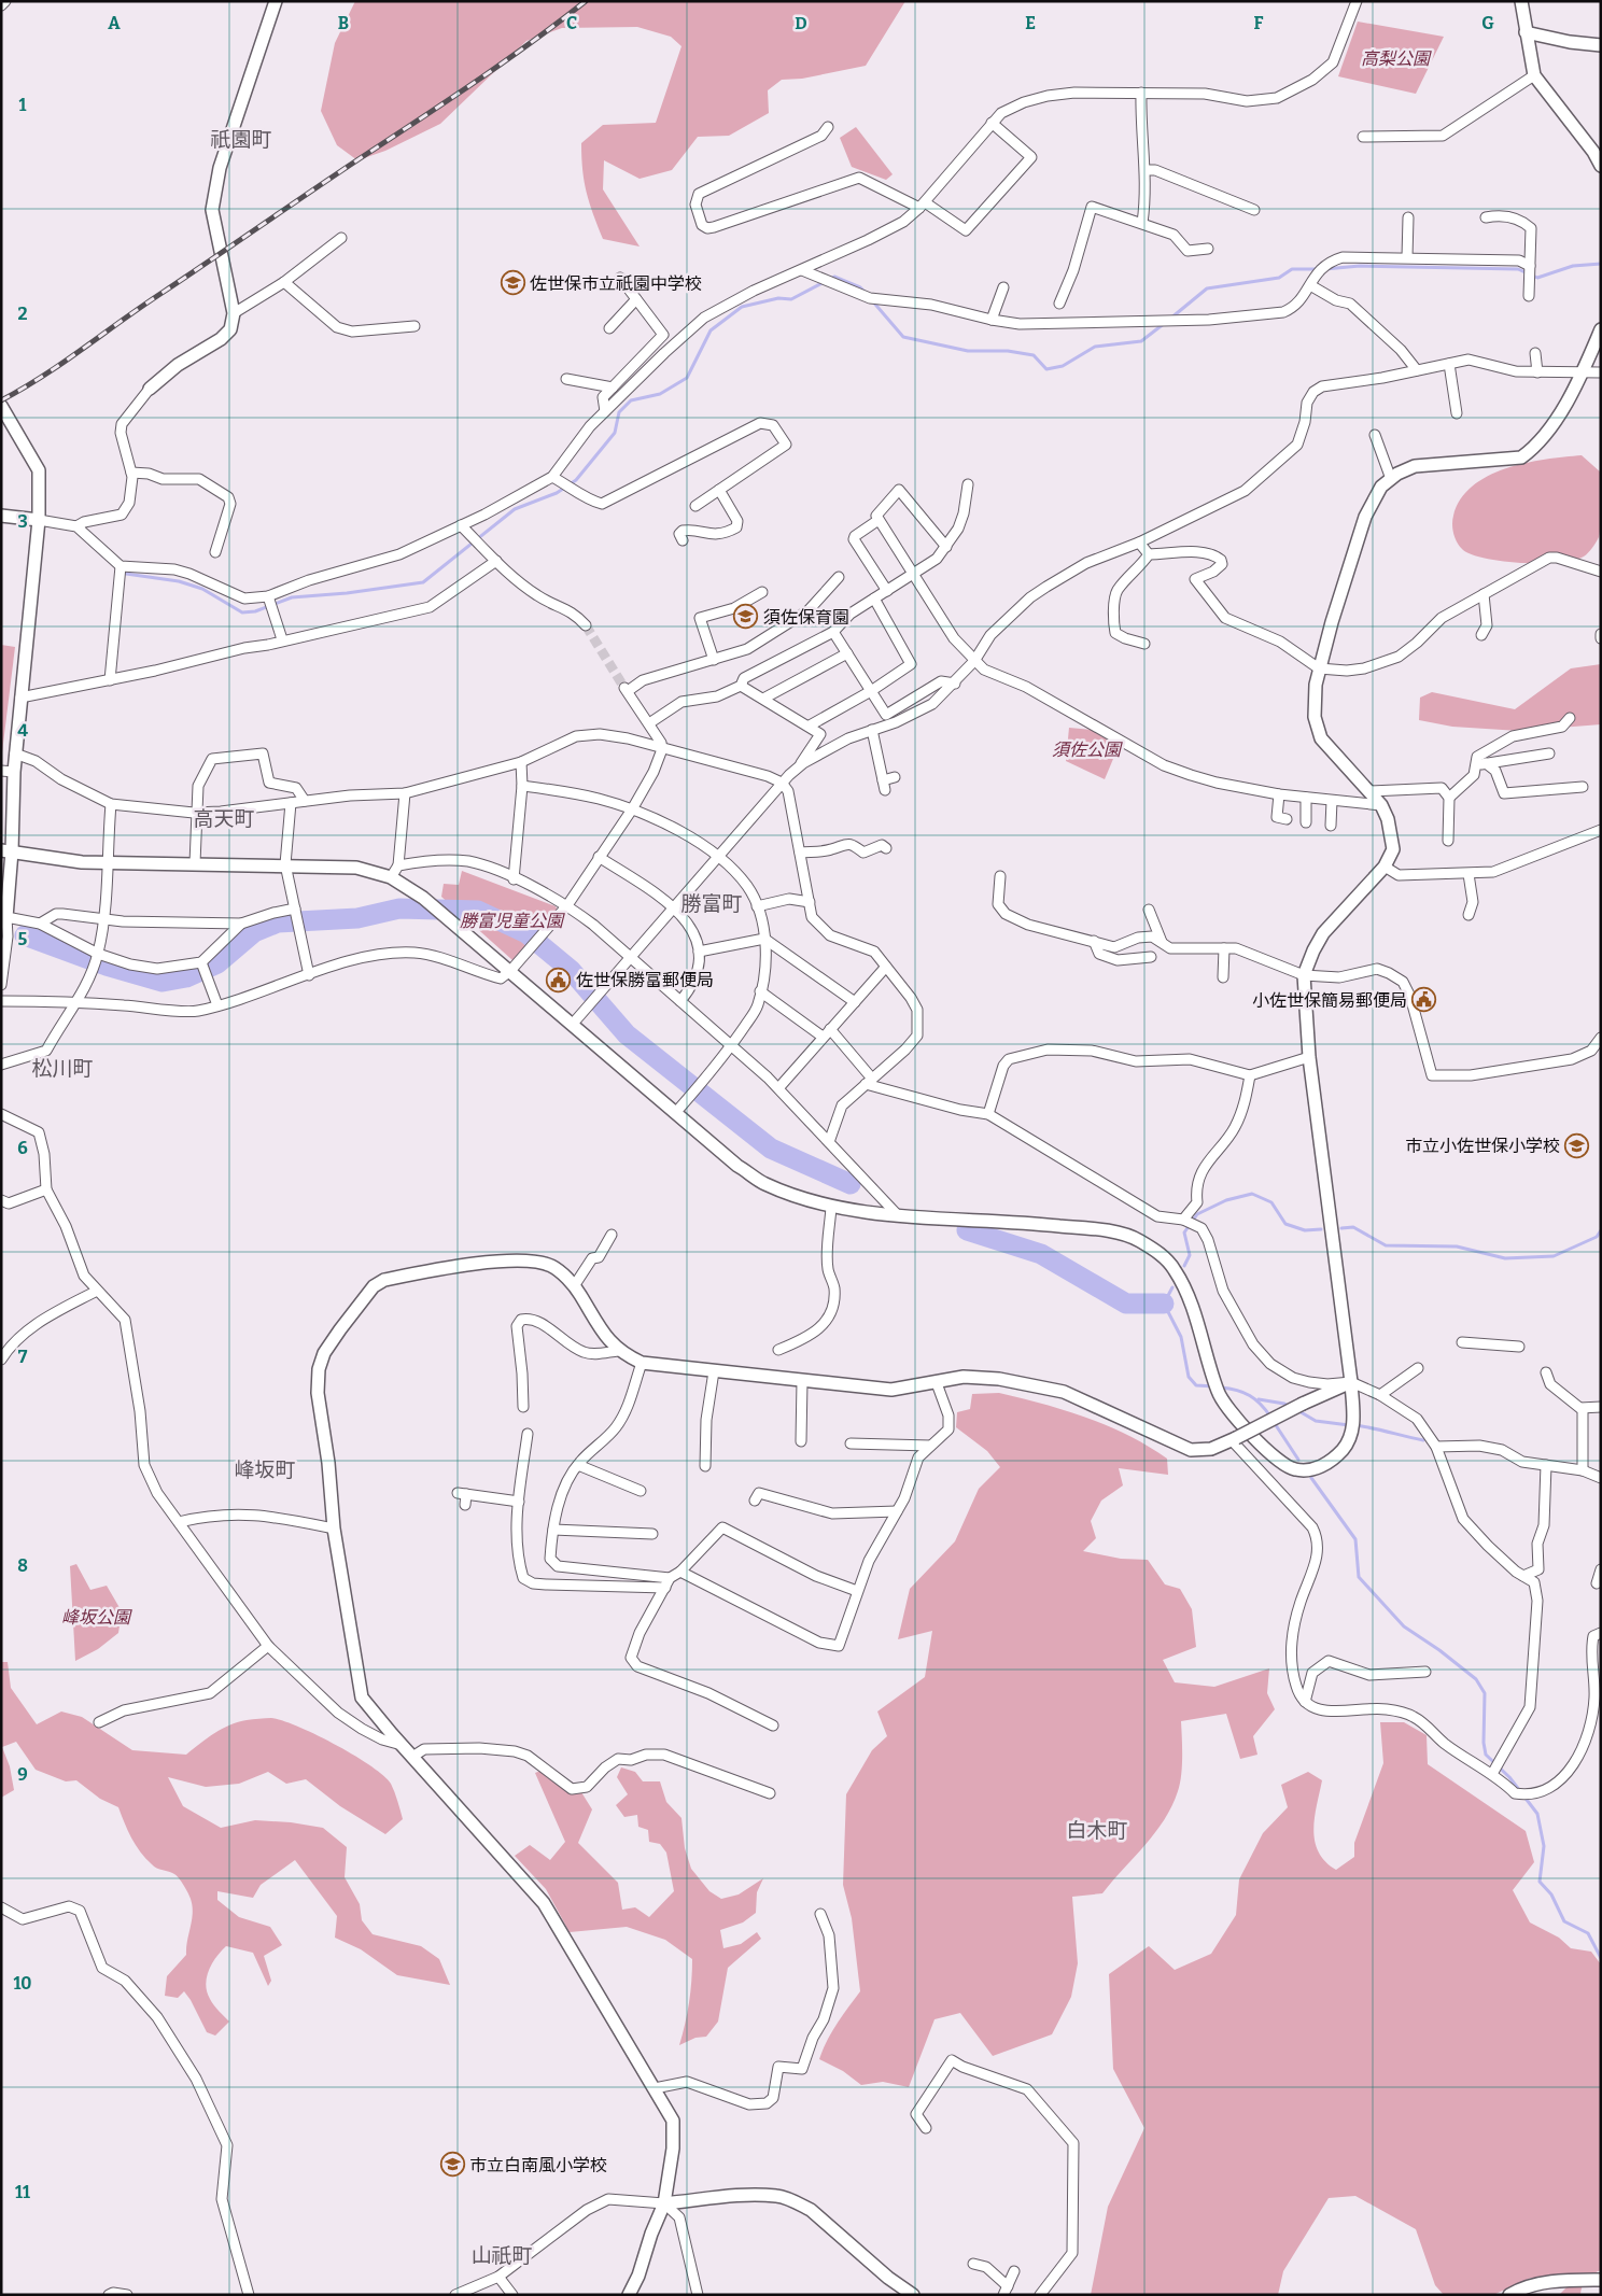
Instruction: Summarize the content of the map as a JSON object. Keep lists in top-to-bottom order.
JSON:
{
  "districts": [
    "祇園町",
    "高天町",
    "勝富町",
    "松川町",
    "峰坂町",
    "白木町",
    "山祇町"
  ],
  "parks": [
    "高梨公園",
    "須佐公園",
    "勝富児童公園",
    "峰坂公園"
  ],
  "places": {
    "school or university": [
      "佐世保市立祇園中学校",
      "須佐保育園",
      "市立小佐世保小学校",
      "市立白南風小学校"
    ],
    "public building": ["佐世保勝富郵便局", "小佐世保簡易郵便局"]
  },
  "grid": {
    "columns": [
      "A",
      "B",
      "C",
      "D",
      "E",
      "F",
      "G"
    ],
    "rows": [
      "1",
      "2",
      "3",
      "4",
      "5",
      "6",
      "7",
      "8",
      "9",
      "10",
      "11"
    ]
  }
}
